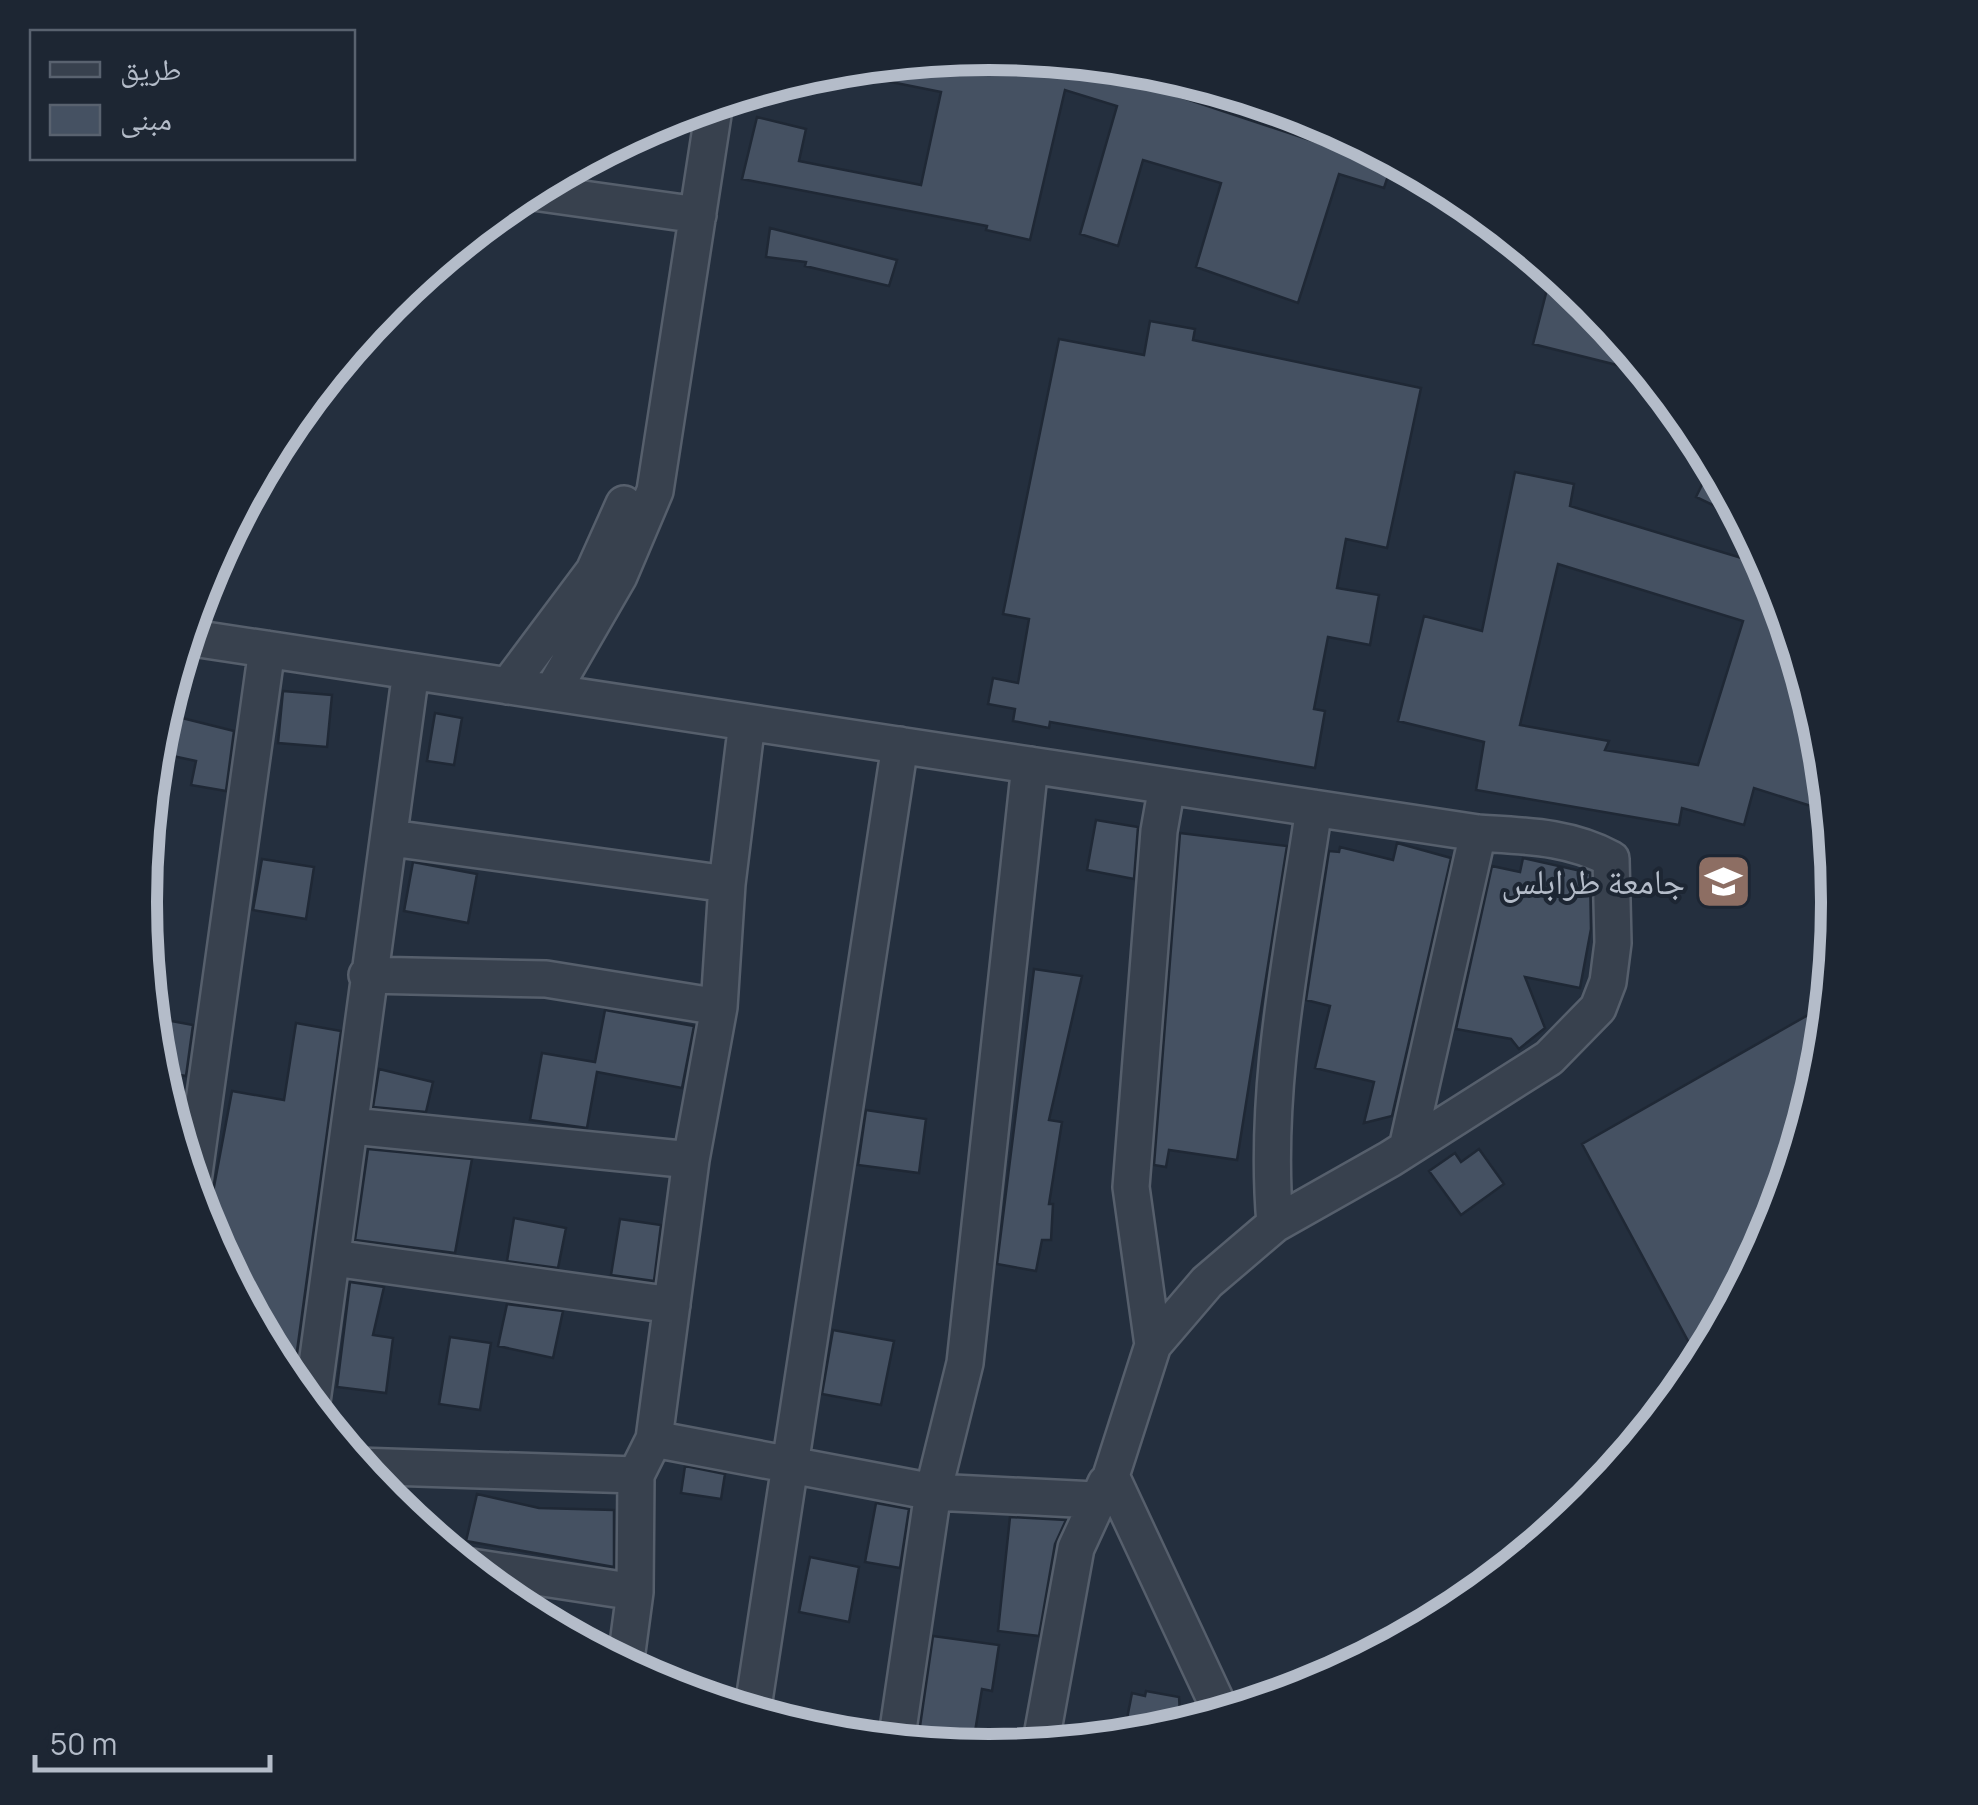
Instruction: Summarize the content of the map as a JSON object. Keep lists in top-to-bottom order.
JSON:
{
  "places": {
    "school or university": ["جامعة طرابلس"]
  },
  "legend": ["طريق", "مبنى"],
  "scale_bar": "50 m"
}
